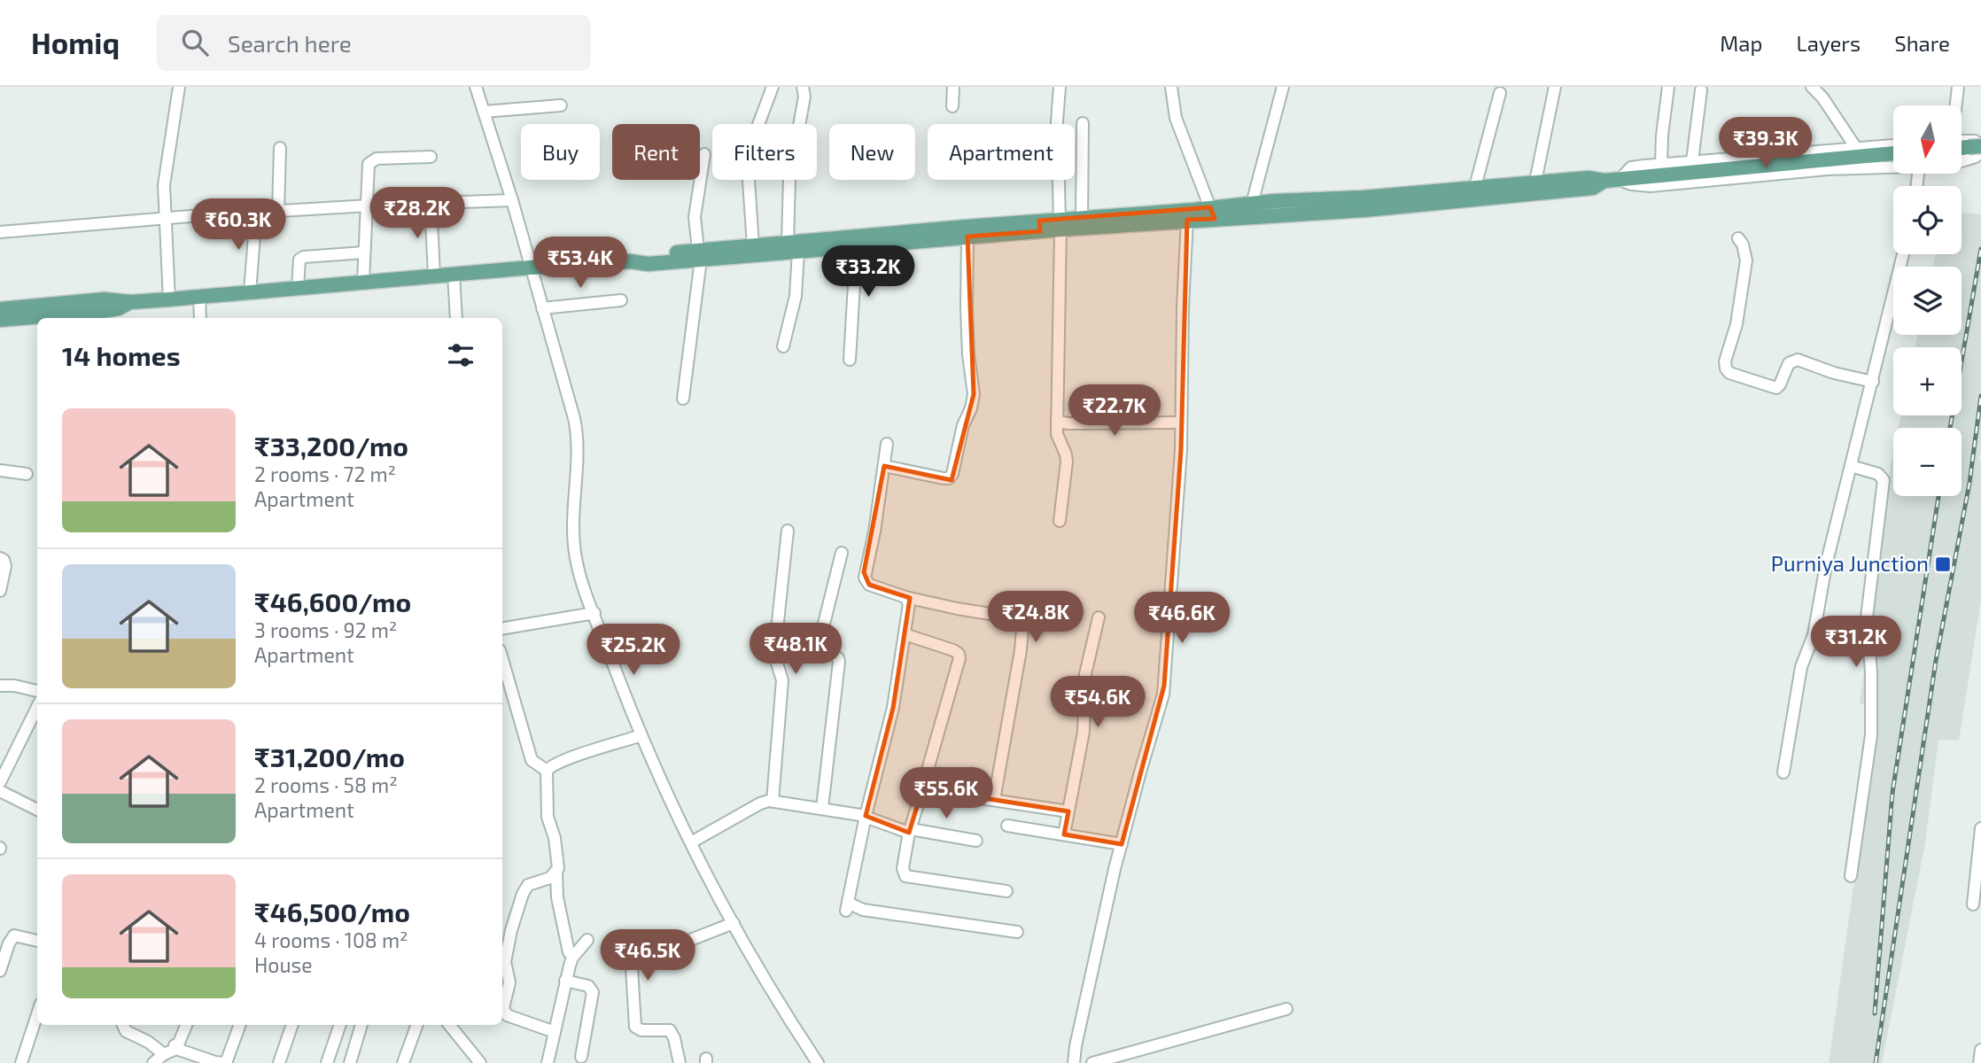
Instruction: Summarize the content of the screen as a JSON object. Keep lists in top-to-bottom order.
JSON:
{
  "places": {
    "transit": ["Purniya Junction"]
  },
  "north": "bottom",
  "page": {
    "header": "Homiq",
    "search": "Search here",
    "nav": ["Map", "Layers", "Share"],
    "map_buttons": ["+", "−"],
    "price": [
      "₹39.3K",
      "₹28.2K",
      "₹60.3K",
      "₹53.4K",
      "₹33.2K",
      "₹22.7K",
      "₹24.8K",
      "₹46.6K",
      "₹31.2K",
      "₹48.1K",
      "₹25.2K",
      "₹54.6K",
      "₹55.6K",
      "₹46.5K"
    ],
    "chip": [
      "Buy",
      "Rent",
      "Filters",
      "New",
      "Apartment"
    ],
    "heading": "14 homes",
    "list": [
      {
        "name": "₹33,200/mo",
        "note": "2 rooms · 72 m² · Apartment"
      },
      {
        "name": "₹46,600/mo",
        "note": "3 rooms · 92 m² · Apartment"
      },
      {
        "name": "₹31,200/mo",
        "note": "2 rooms · 58 m² · Apartment"
      },
      {
        "name": "₹46,500/mo",
        "note": "4 rooms · 108 m² · House"
      }
    ]
  }
}
